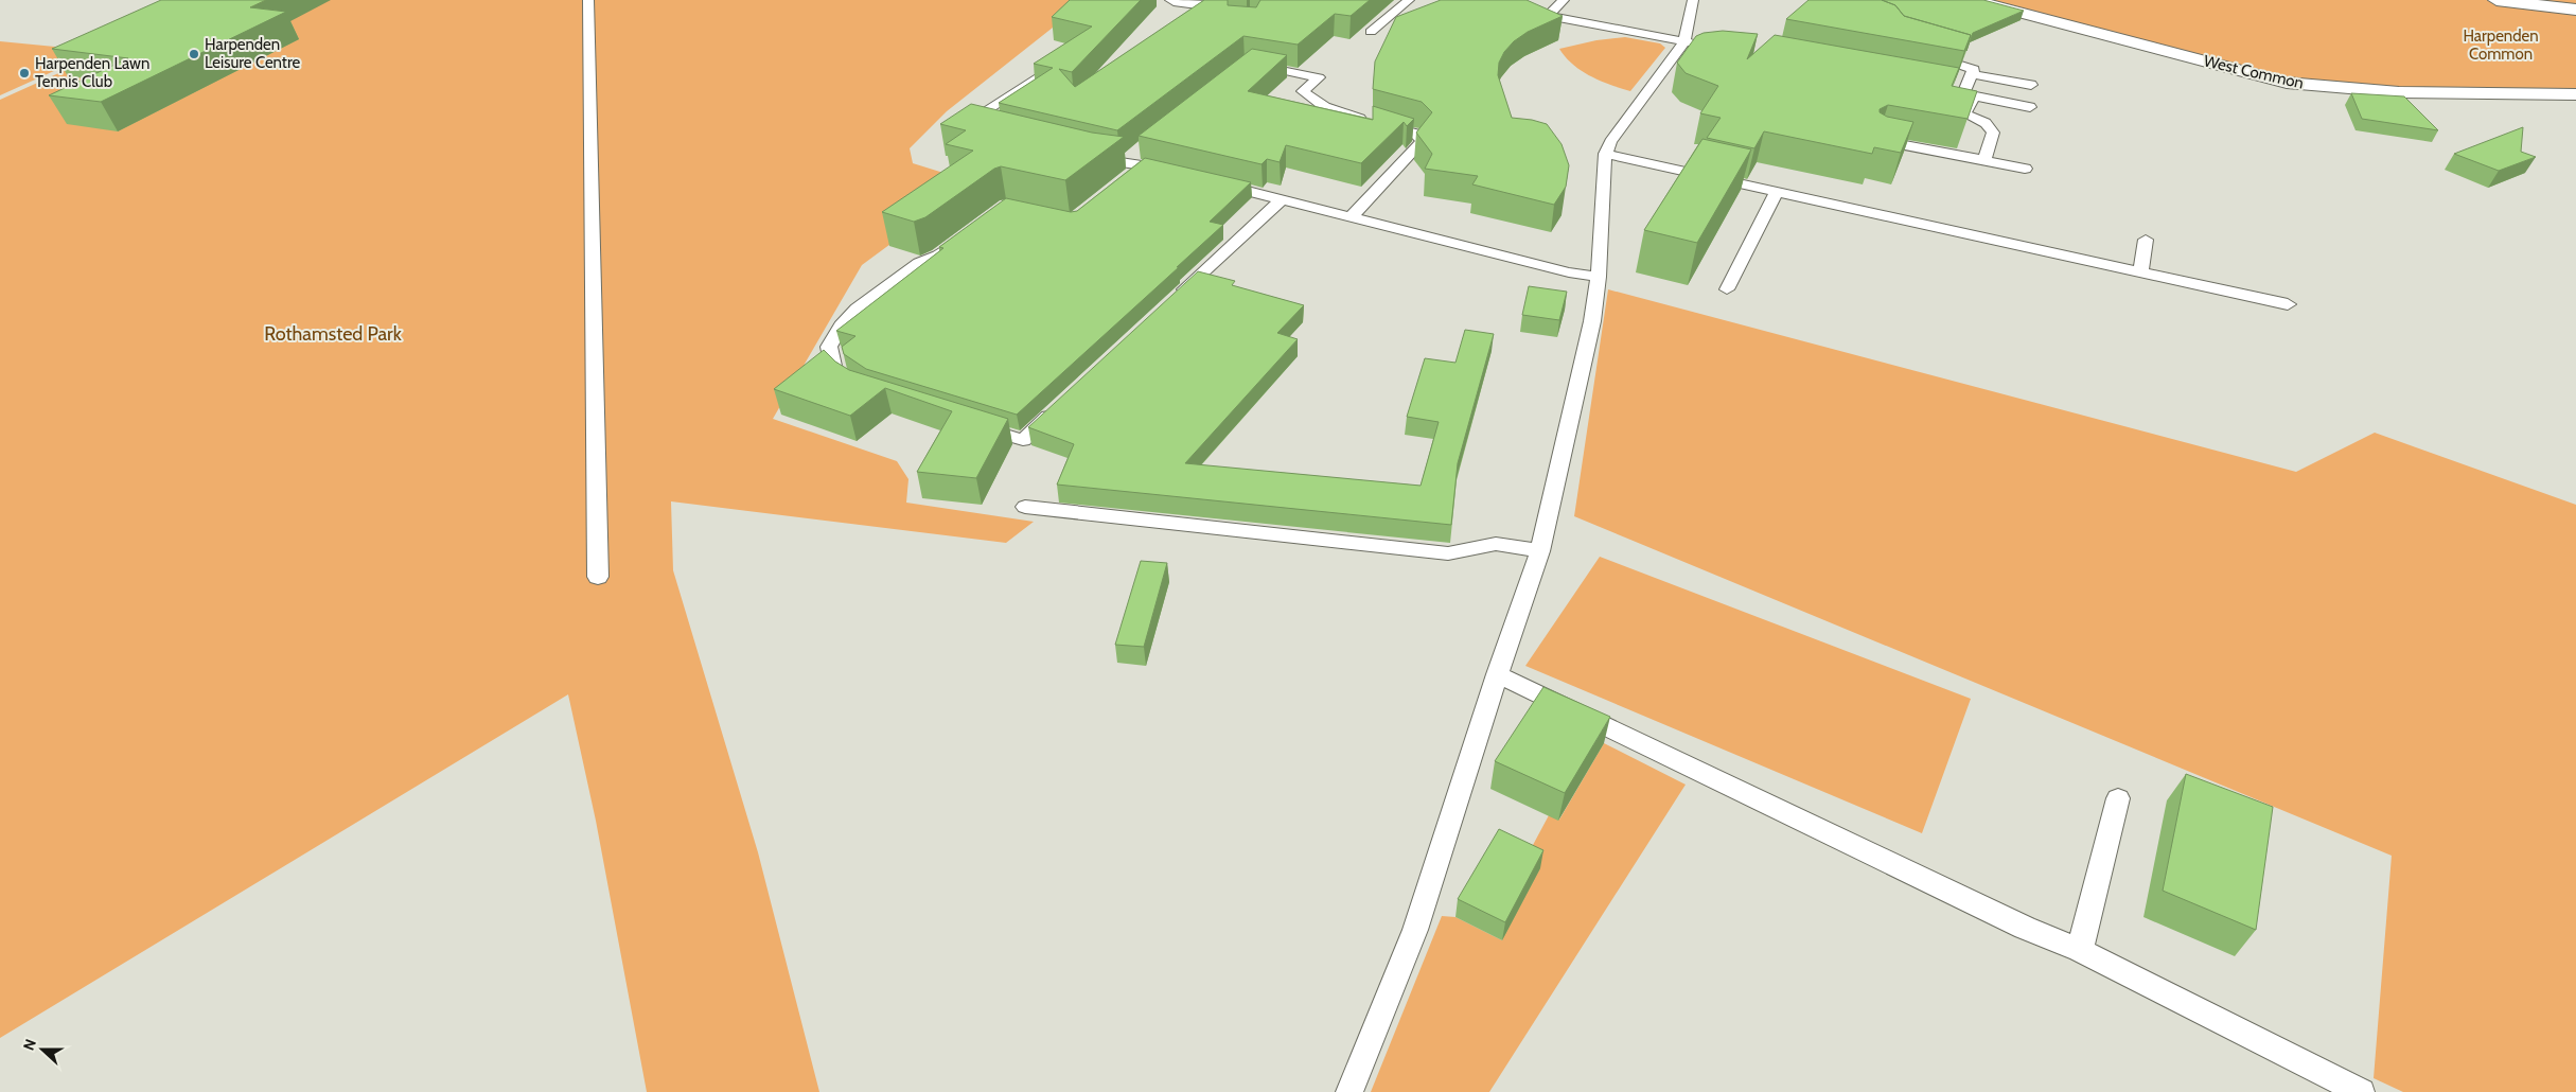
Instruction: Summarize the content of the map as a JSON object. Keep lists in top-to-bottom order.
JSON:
{
  "streets": {
    "street": ["West Common"]
  },
  "parks": ["Harpenden Common", "Rothamsted Park"],
  "places": ["Harpenden Leisure Centre", "Harpenden Lawn Tennis Club"],
  "north": "left"
}
